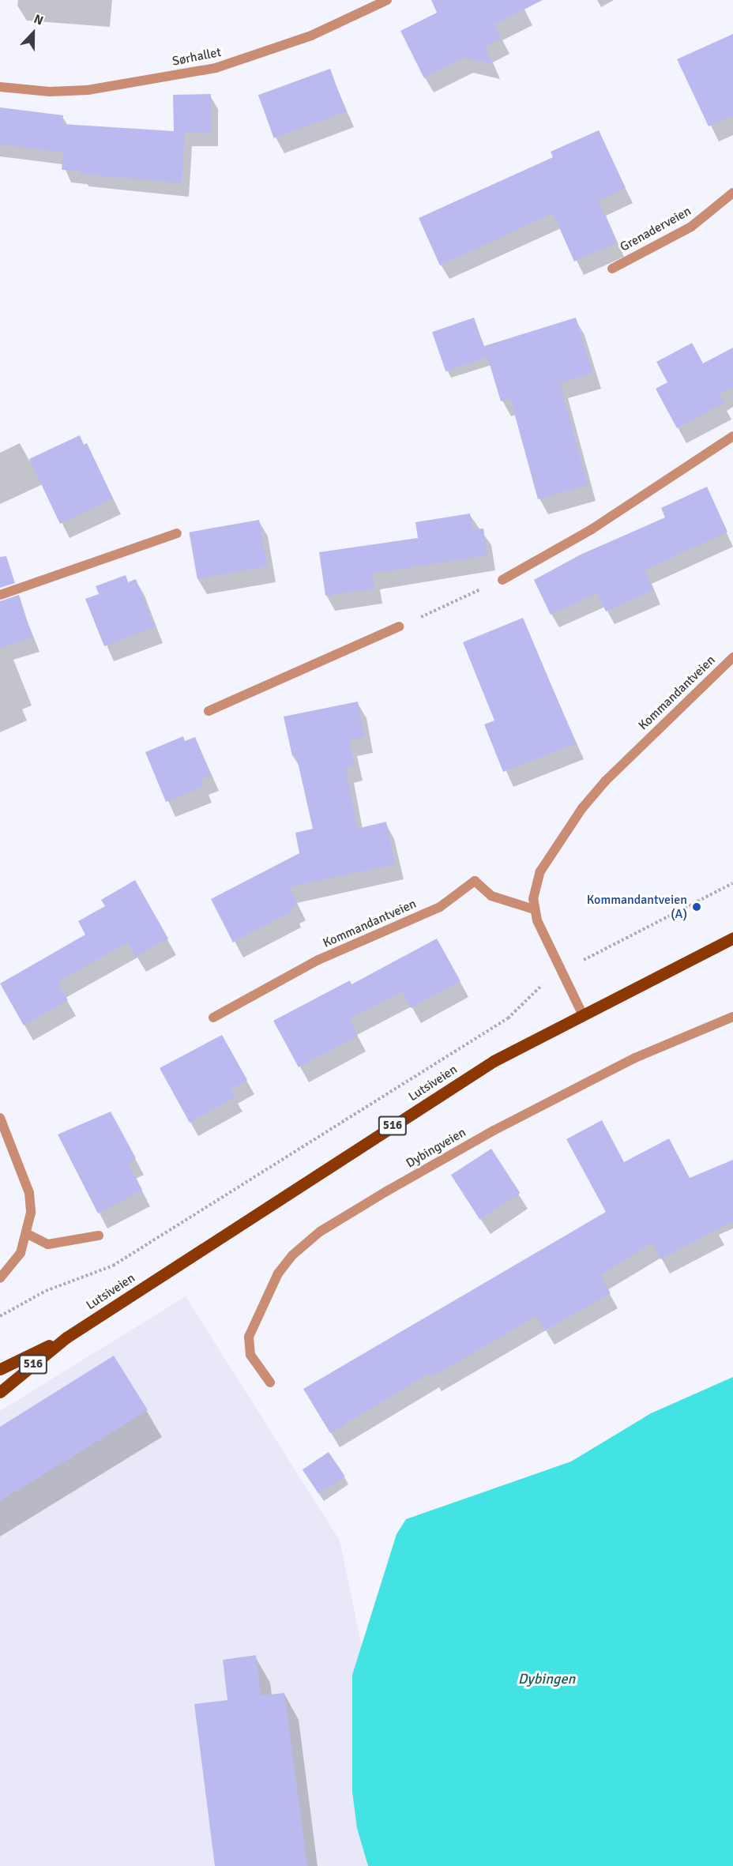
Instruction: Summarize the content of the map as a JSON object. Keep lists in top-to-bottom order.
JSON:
{
  "streets": {
    "main road": ["Lutsiveien", "516"],
    "street": [
      "Sørhallet",
      "Grenaderveien",
      "Kommandantveien",
      "Dybingveien"
    ]
  },
  "crossings": [
    ["Kommandantveien", "Lutsiveien"]
  ],
  "water": ["Dybingen"],
  "places": ["Kommandantveien (A)"],
  "north": "top"
}
